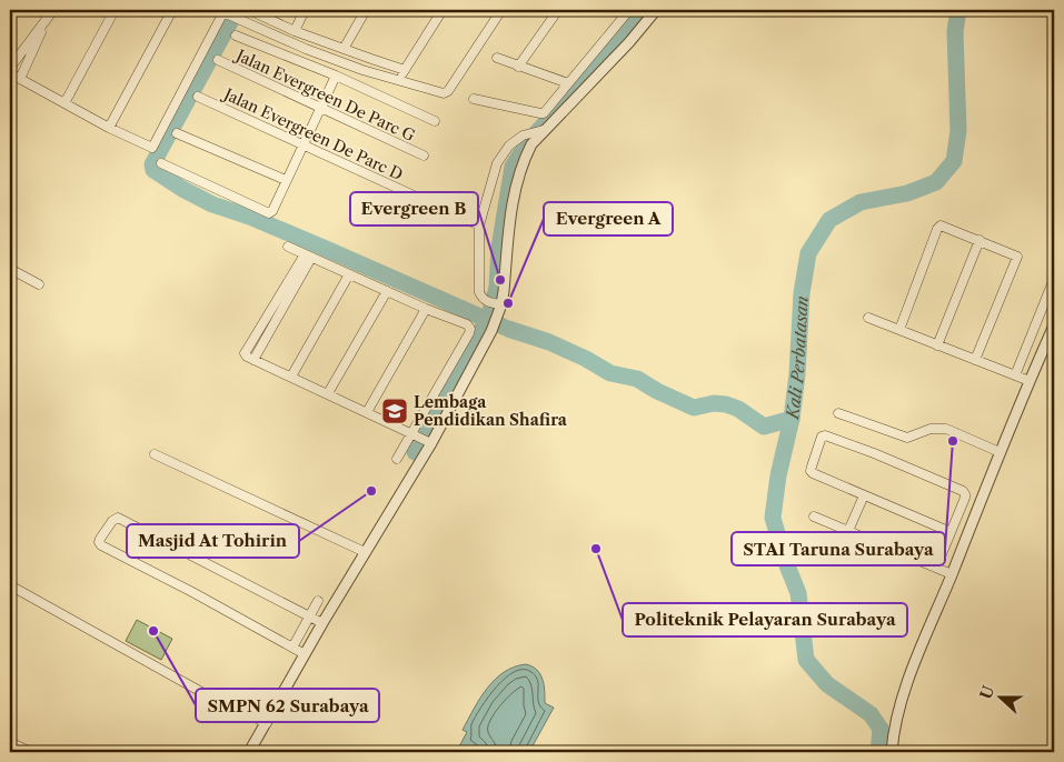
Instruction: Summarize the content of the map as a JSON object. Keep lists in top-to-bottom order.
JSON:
{
  "streets": {
    "street": ["Jalan Evergreen De Parc G", "Jalan Evergreen De Parc D"]
  },
  "water": ["Kali Perbatasan"],
  "places": {
    "other": [
      "Evergreen B",
      "Evergreen A",
      "STAI Taruna Surabaya",
      "Masjid At Tohirin",
      "Politeknik Pelayaran Surabaya",
      "SMPN 62 Surabaya"
    ],
    "school or university": ["Lembaga Pendidikan Shafira"]
  },
  "north": "left"
}
